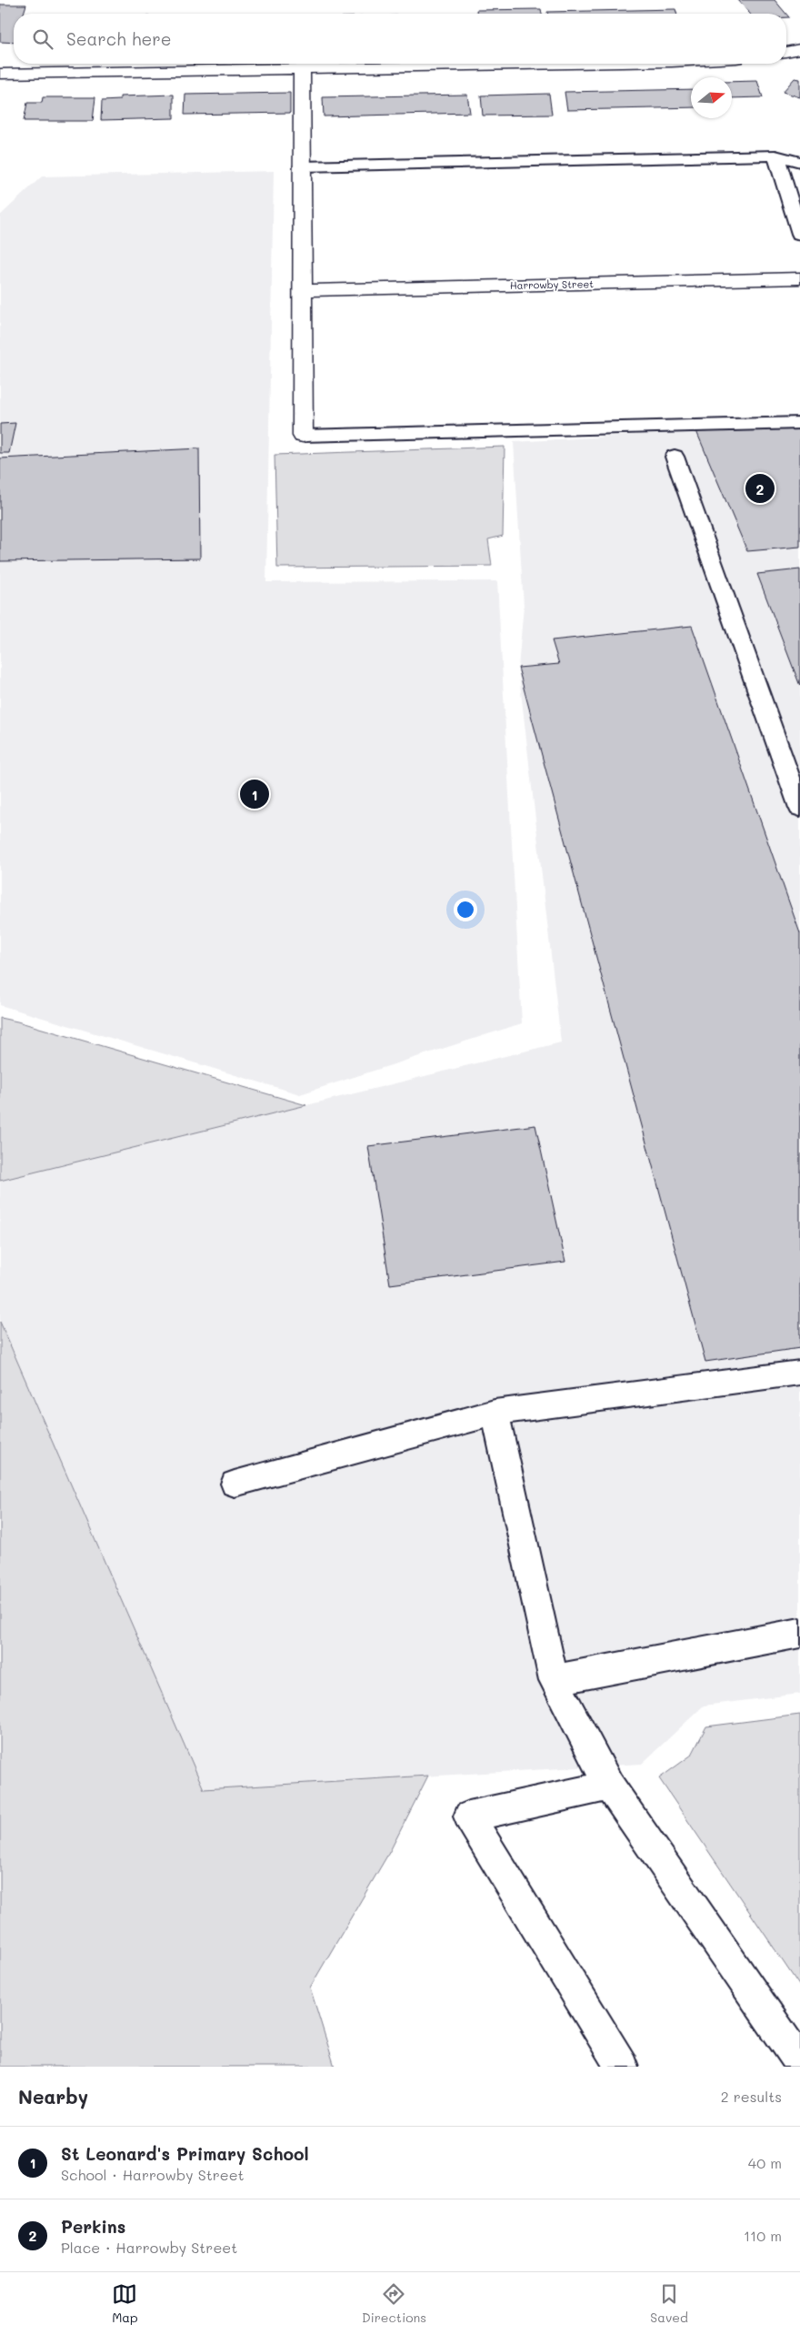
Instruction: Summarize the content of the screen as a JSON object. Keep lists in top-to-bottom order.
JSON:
{
  "streets": {
    "street": ["Harrowby Street"]
  },
  "north": "right",
  "page": {
    "search": "Search here",
    "pins": ["2", "1"],
    "heading": ["Nearby", "2 results"],
    "list": [
      {
        "mark": "1",
        "name": "St Leonard's Primary School",
        "note": "School · Harrowby Street",
        "value": "40 m"
      },
      {
        "mark": "2",
        "name": "Perkins",
        "note": "Place · Harrowby Street",
        "value": "110 m"
      }
    ],
    "nav": ["Map", "Directions", "Saved"]
  }
}
